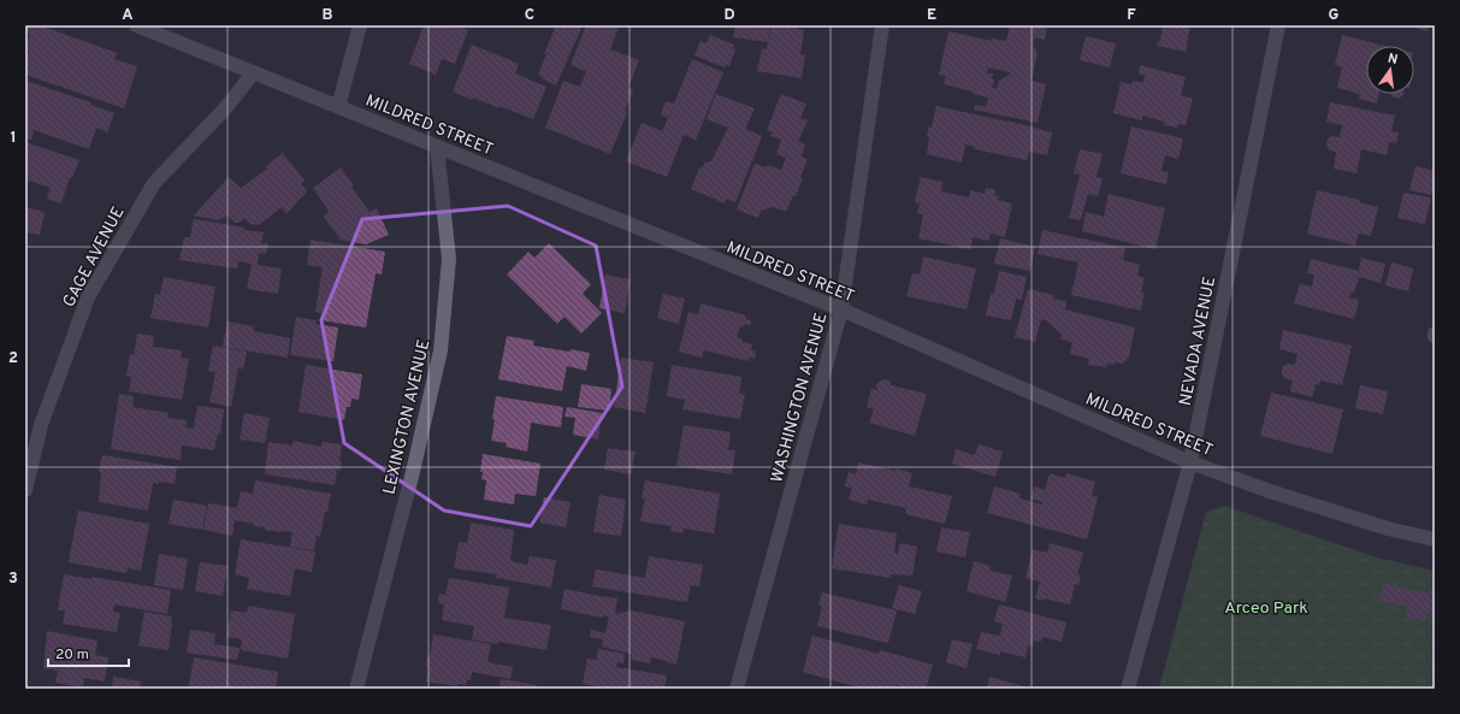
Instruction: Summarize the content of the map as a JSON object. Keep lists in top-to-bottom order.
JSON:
{
  "streets": {
    "street": [
      "MILDRED STREET",
      "GAGE AVENUE",
      "NEVADA AVENUE",
      "WASHINGTON AVENUE",
      "LEXINGTON AVENUE"
    ]
  },
  "crossings": [
    ["MILDRED STREET", "GAGE AVENUE"],
    ["MILDRED STREET", "NEVADA AVENUE"],
    ["MILDRED STREET", "WASHINGTON AVENUE"],
    ["MILDRED STREET", "LEXINGTON AVENUE"]
  ],
  "parks": ["Arceo Park"],
  "scale_bar": "20 m",
  "north": "top",
  "grid": {
    "columns": [
      "A",
      "B",
      "C",
      "D",
      "E",
      "F",
      "G"
    ],
    "rows": ["1", "2", "3"]
  }
}
